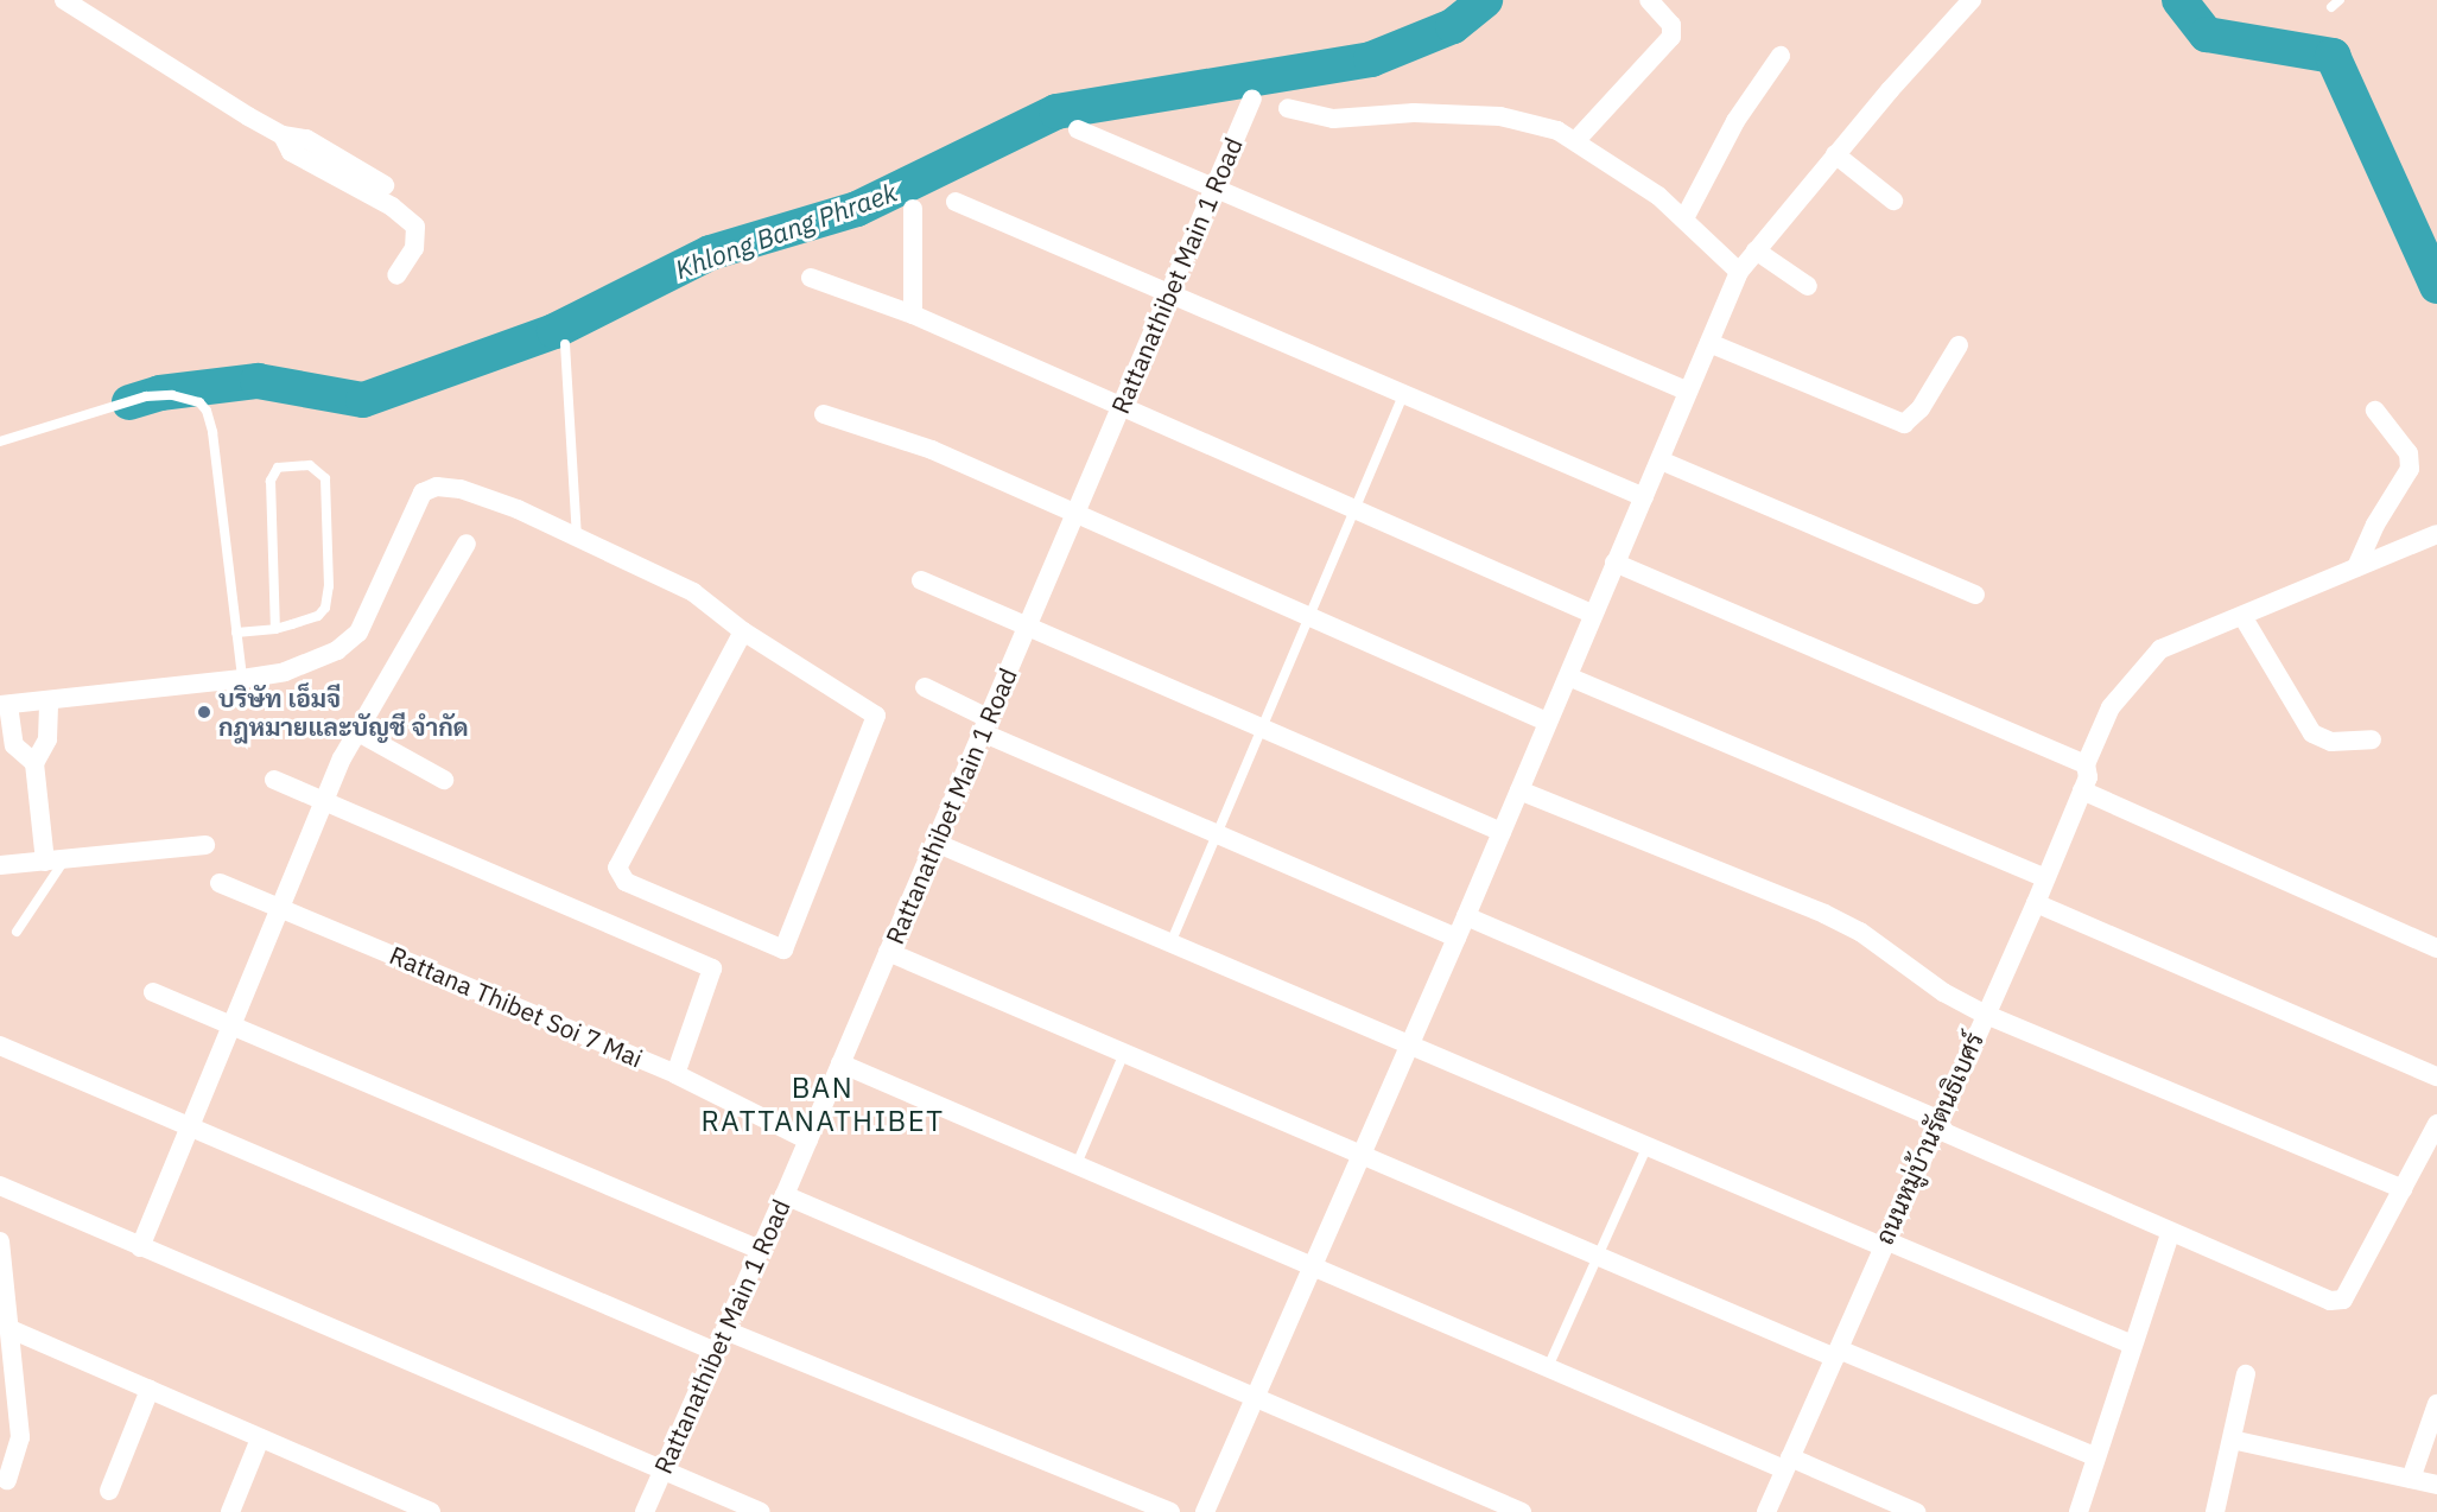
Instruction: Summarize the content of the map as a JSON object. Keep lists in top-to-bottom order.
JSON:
{
  "streets": {
    "street": ["Rattanathibet Main 1 Road", "Rattana Thibet Soi 7 Mai", "ถนนหมู่บ้านรัตนธิเบศร์"]
  },
  "crossings": [
    ["Rattanathibet Main 1 Road", "Rattana Thibet Soi 7 Mai"]
  ],
  "districts": ["BAN RATTANATHIBET"],
  "water": ["Khlong Bang Phraek"],
  "places": ["บริษัท เอ็มจี กฎหมายและบัญชี จำกัด"]
}
